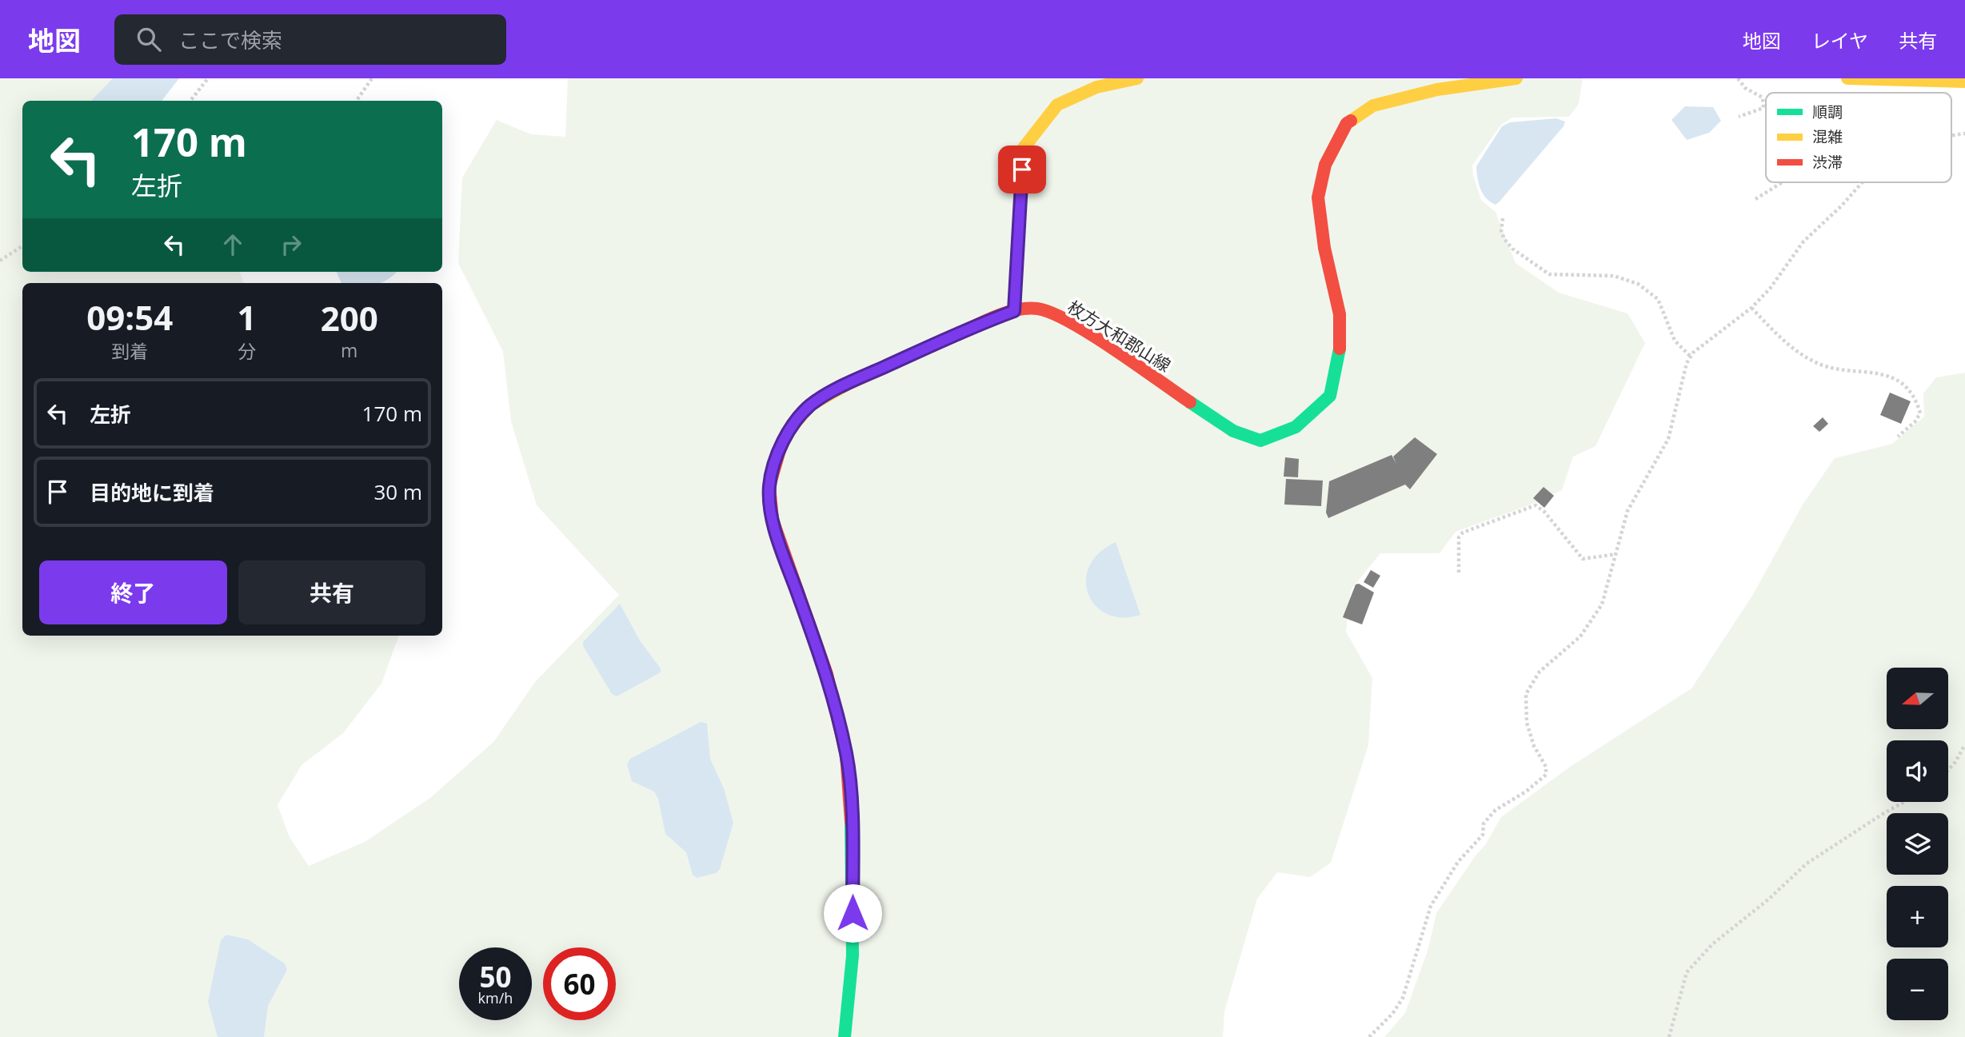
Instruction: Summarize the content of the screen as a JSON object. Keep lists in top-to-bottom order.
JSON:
{
  "streets": {
    "main road": ["枚方大和郡山線"]
  },
  "legend": ["順調", "混雑", "渋滞"],
  "north": "left",
  "page": {
    "header": "地図",
    "search": "ここで検索",
    "nav": ["地図", "レイヤ", "共有"],
    "turn": ["170 m", "左折"],
    "eta": [
      "09:54",
      "到着",
      "1",
      "分",
      "200",
      "m"
    ],
    "list": [
      {
        "name": "左折",
        "value": "170 m"
      },
      {
        "name": "目的地に到着",
        "value": "30 m"
      }
    ],
    "buttons": ["終了", "共有"],
    "map_buttons": ["+", "−"],
    "speed": "50 km/h",
    "limit": "60"
  }
}
